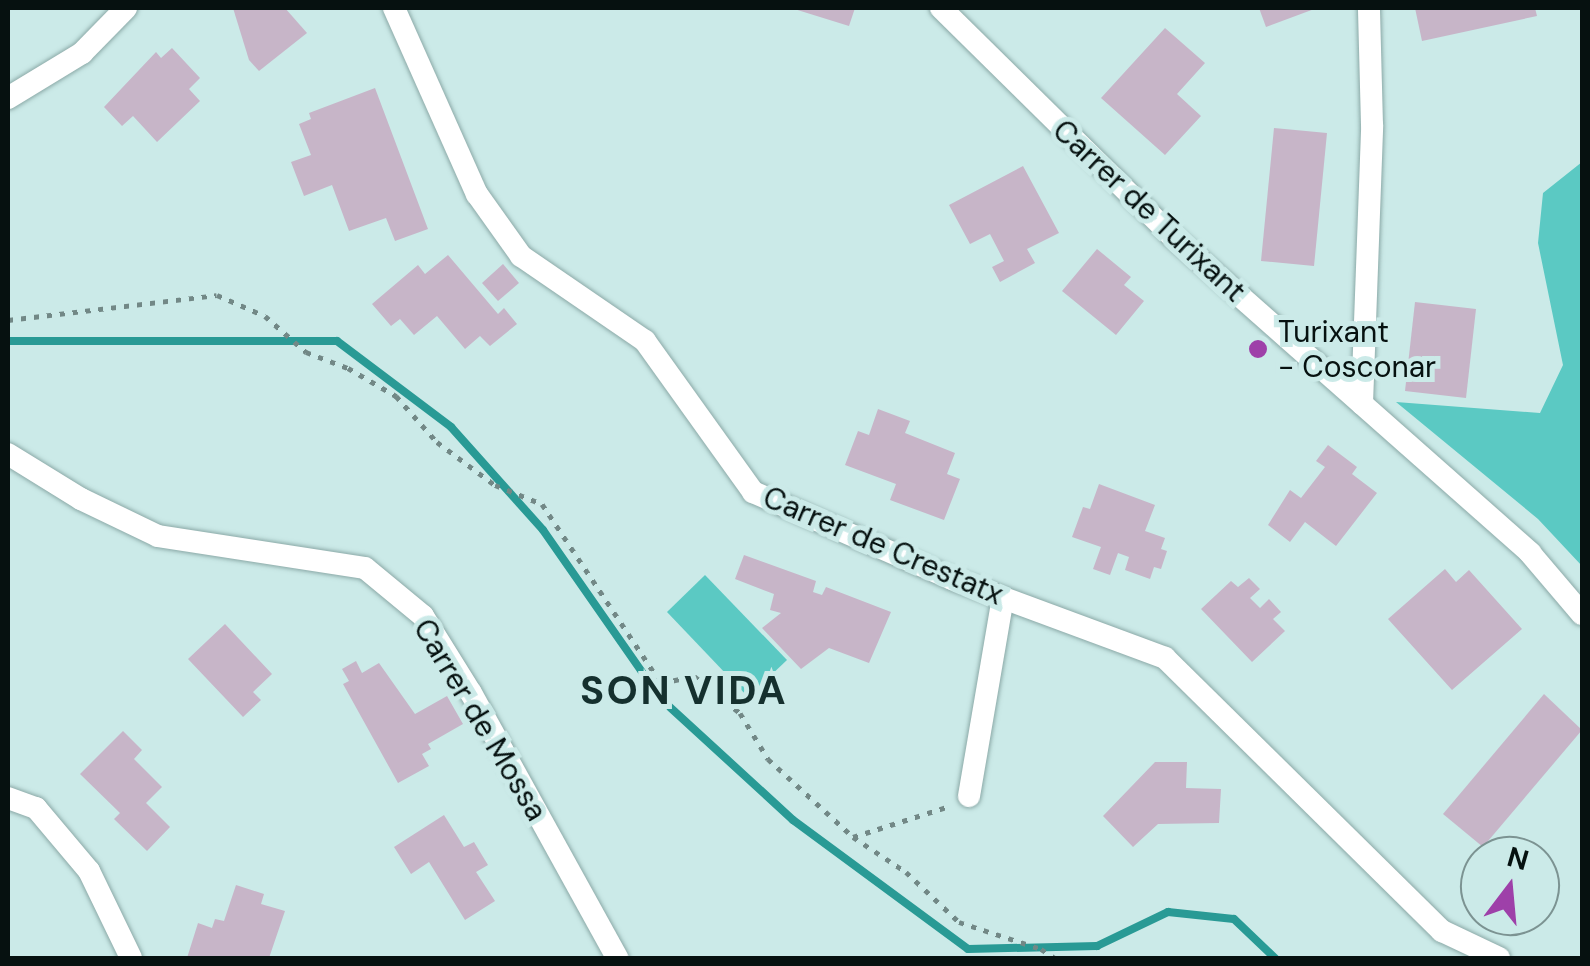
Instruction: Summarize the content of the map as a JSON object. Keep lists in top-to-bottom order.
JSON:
{
  "streets": {
    "street": ["Carrer de Turixant", "Carrer de Crestatx", "Carrer de Mossa"]
  },
  "districts": ["SON VIDA"],
  "places": ["Turixant - Cosconar"],
  "north": "top"
}
